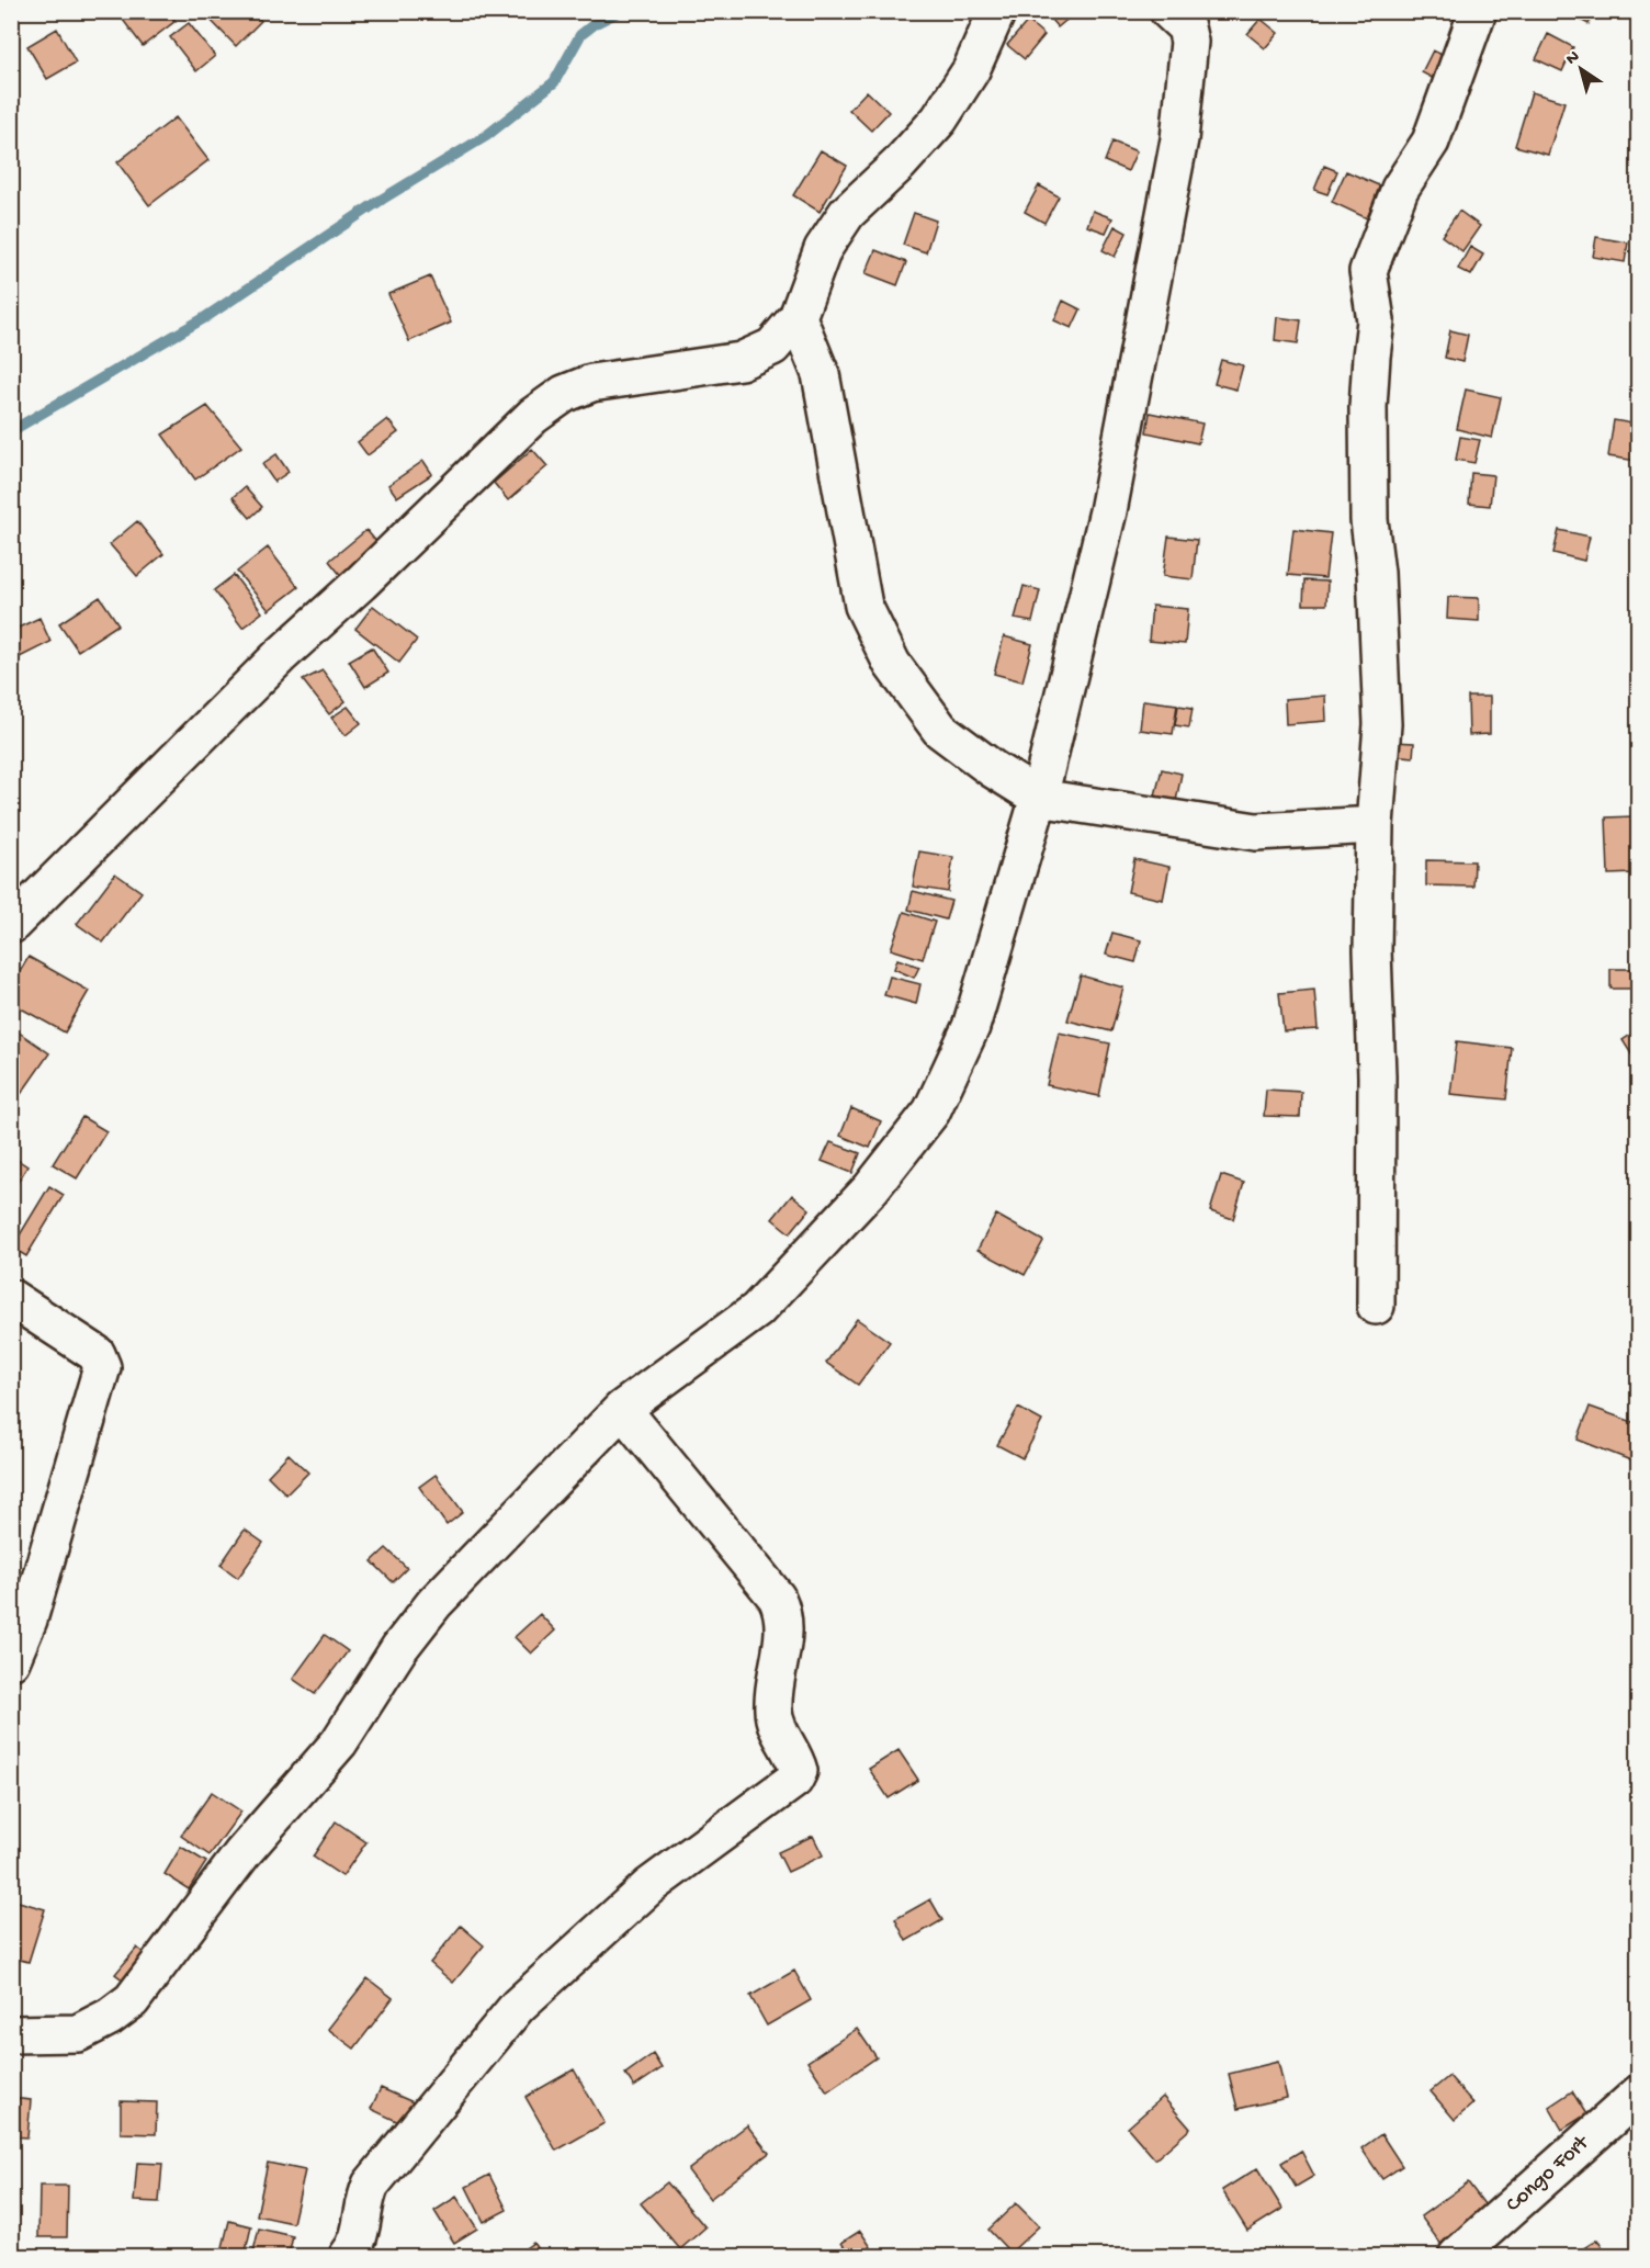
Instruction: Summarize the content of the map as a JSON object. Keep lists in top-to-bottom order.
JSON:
{
  "streets": {
    "street": ["Congo Fort"]
  },
  "north": "top left"
}
